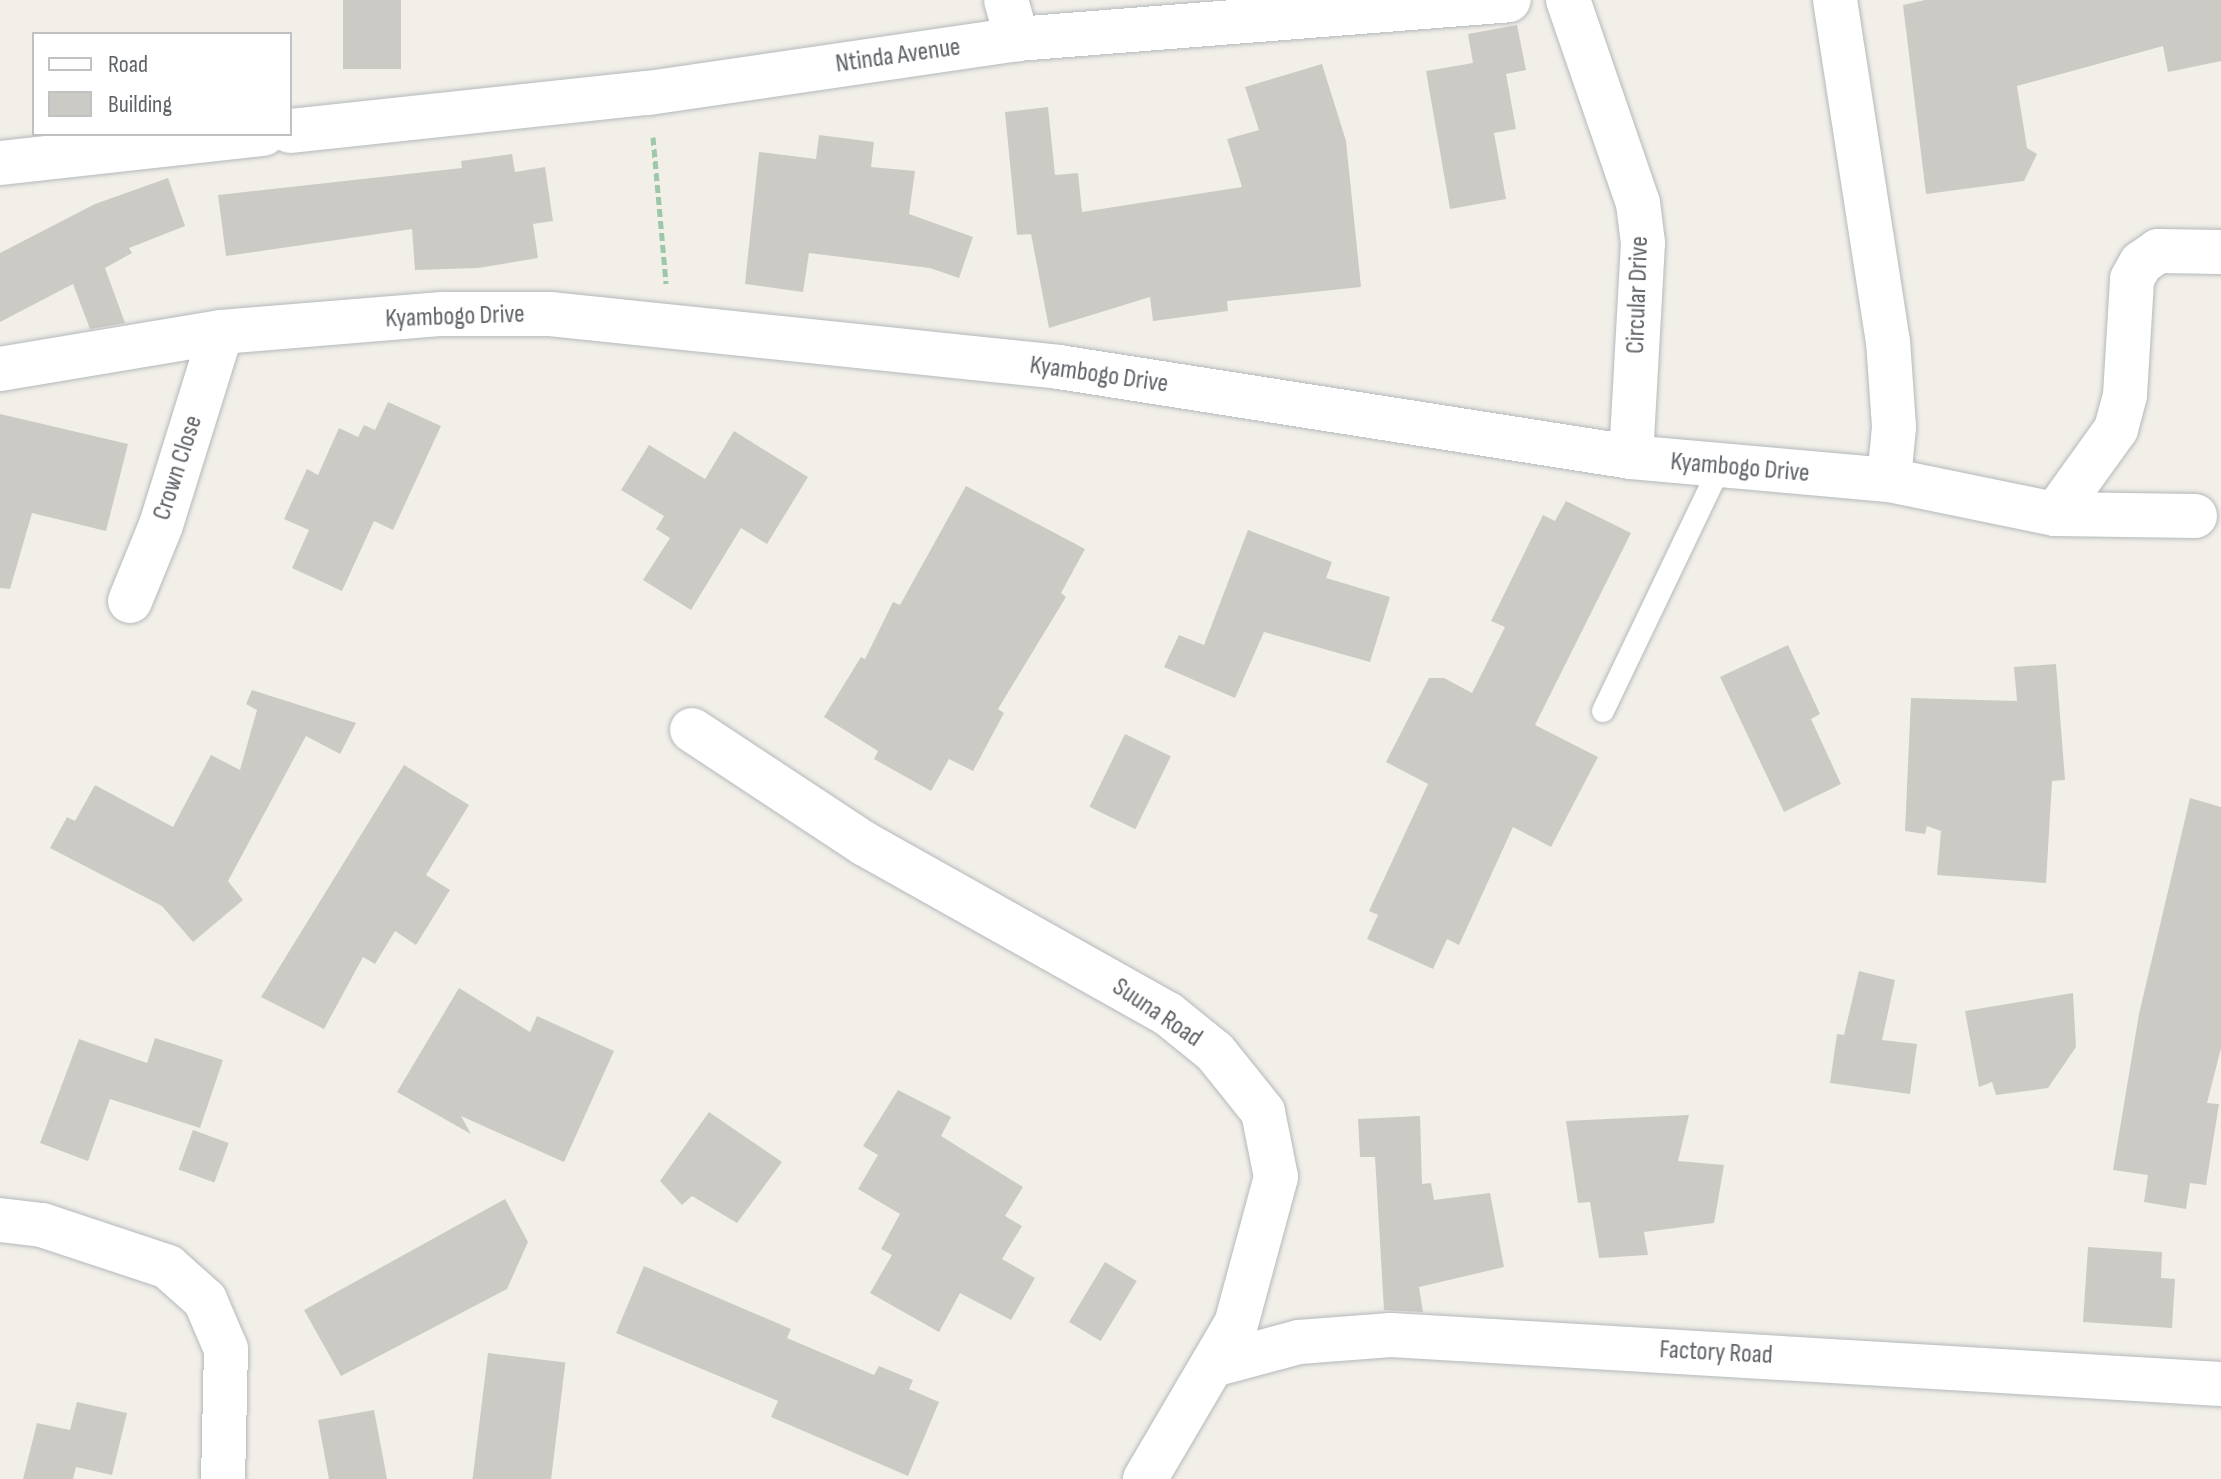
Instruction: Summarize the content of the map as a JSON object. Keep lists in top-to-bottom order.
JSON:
{
  "streets": {
    "street": [
      "Ntinda Avenue",
      "Circular Drive",
      "Kyambogo Drive",
      "Crown Close",
      "Suuna Road",
      "Factory Road"
    ]
  },
  "crossings": [
    ["Circular Drive", "Kyambogo Drive"],
    ["Kyambogo Drive", "Crown Close"],
    ["Suuna Road", "Factory Road"]
  ],
  "legend": ["Road", "Building"]
}
